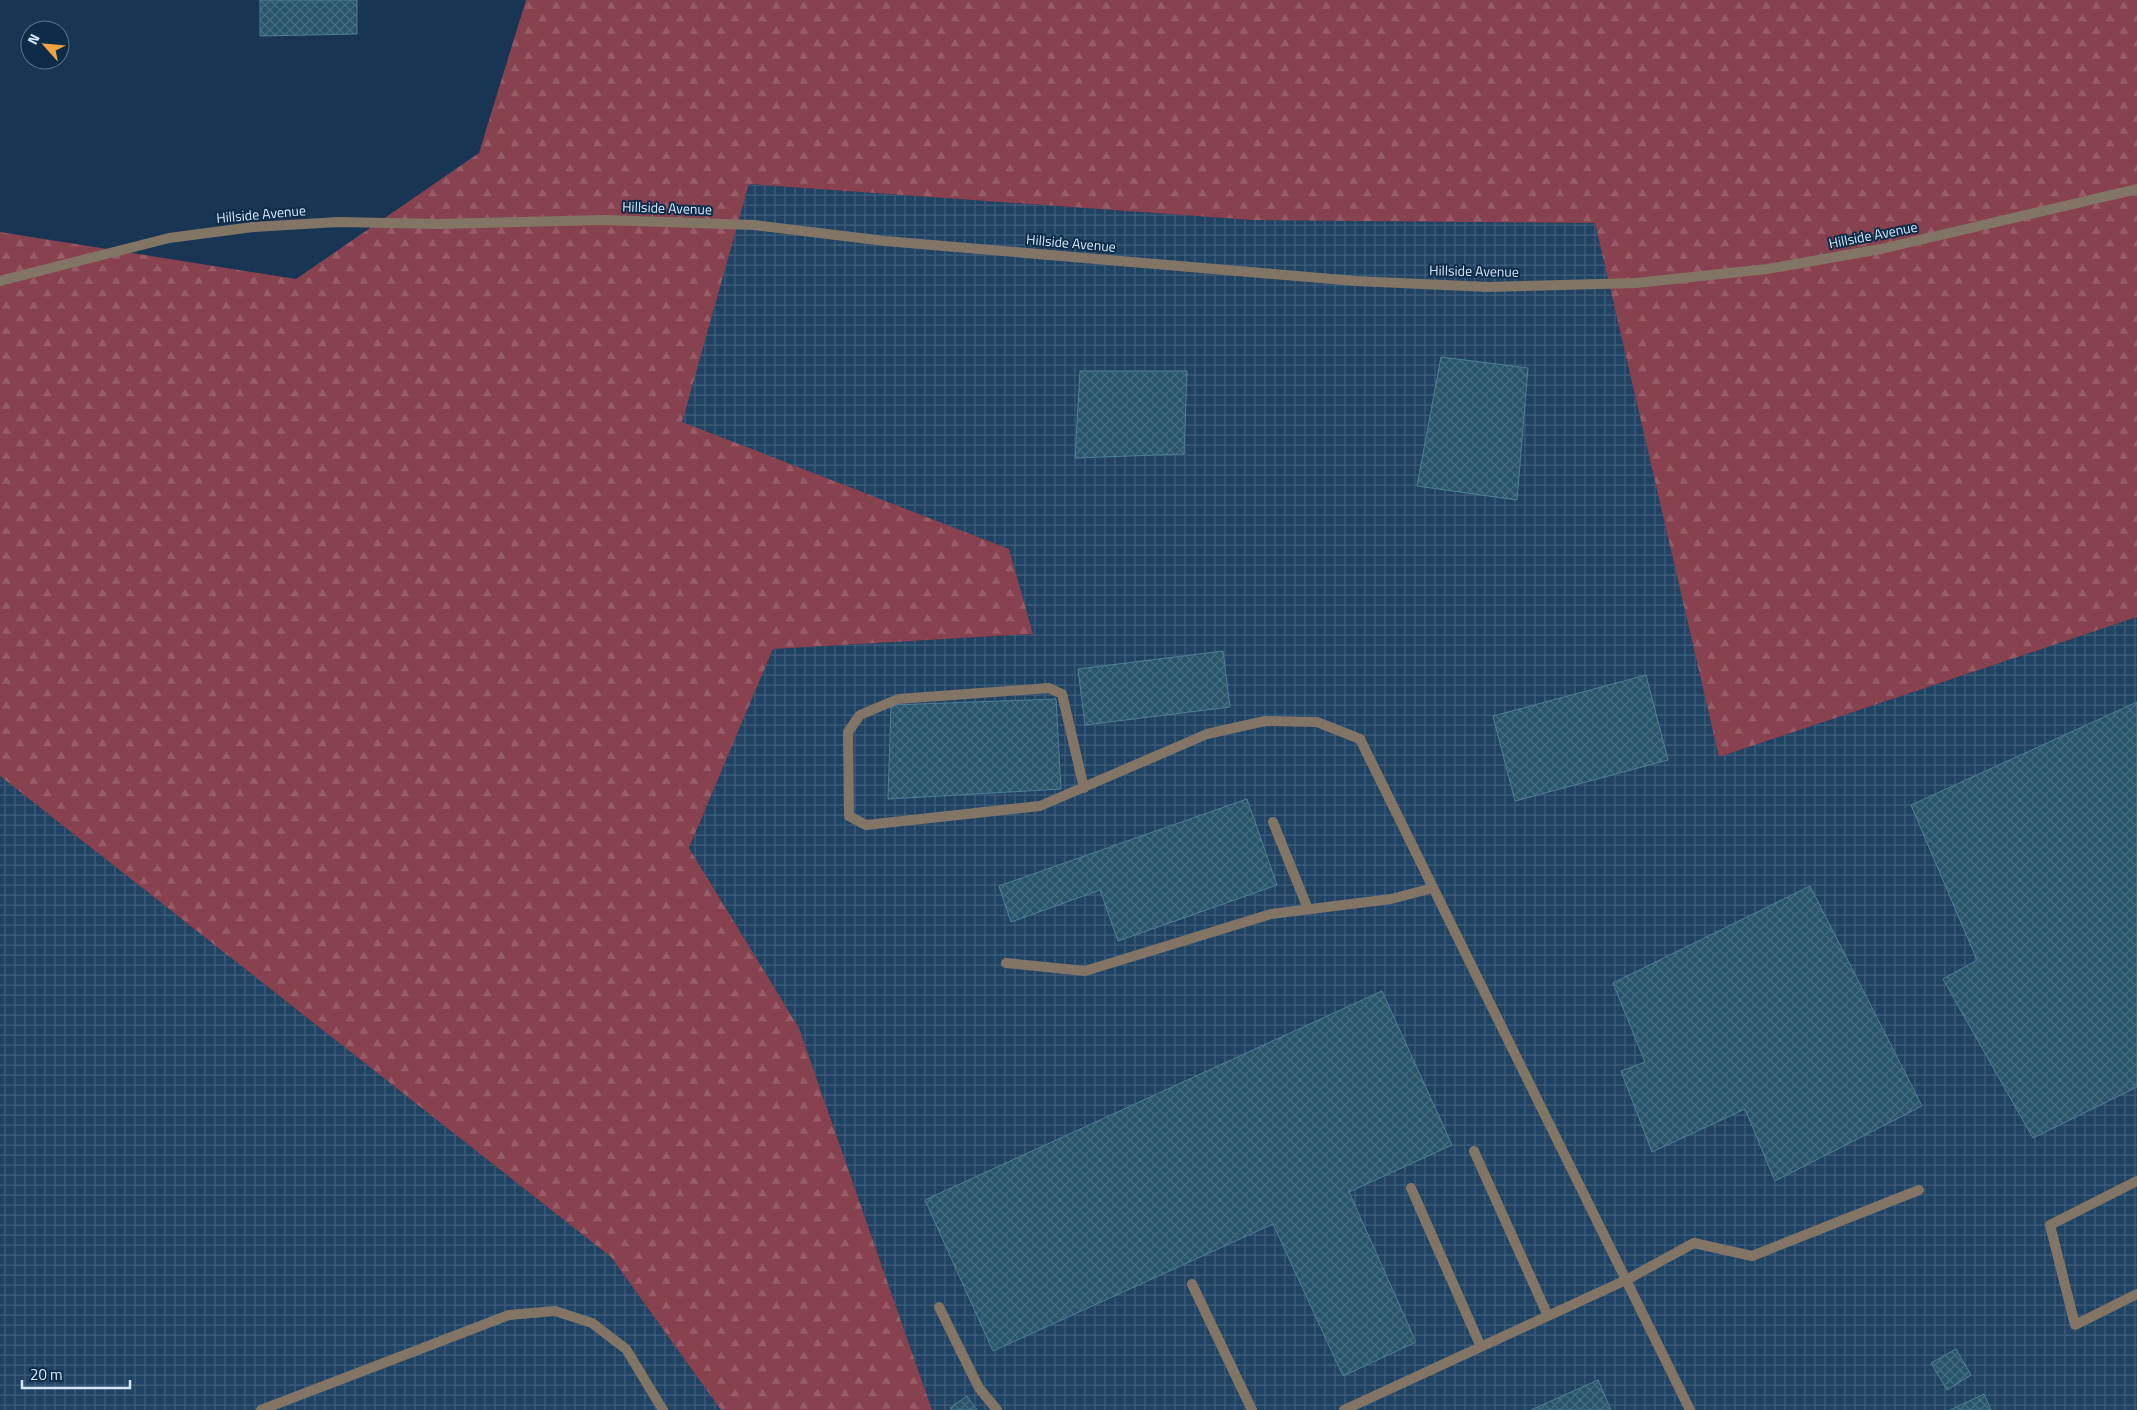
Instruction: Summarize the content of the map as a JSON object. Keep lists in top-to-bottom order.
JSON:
{
  "streets": {
    "street": ["Hillside Avenue"]
  },
  "scale_bar": "20 m",
  "north": "top left"
}
